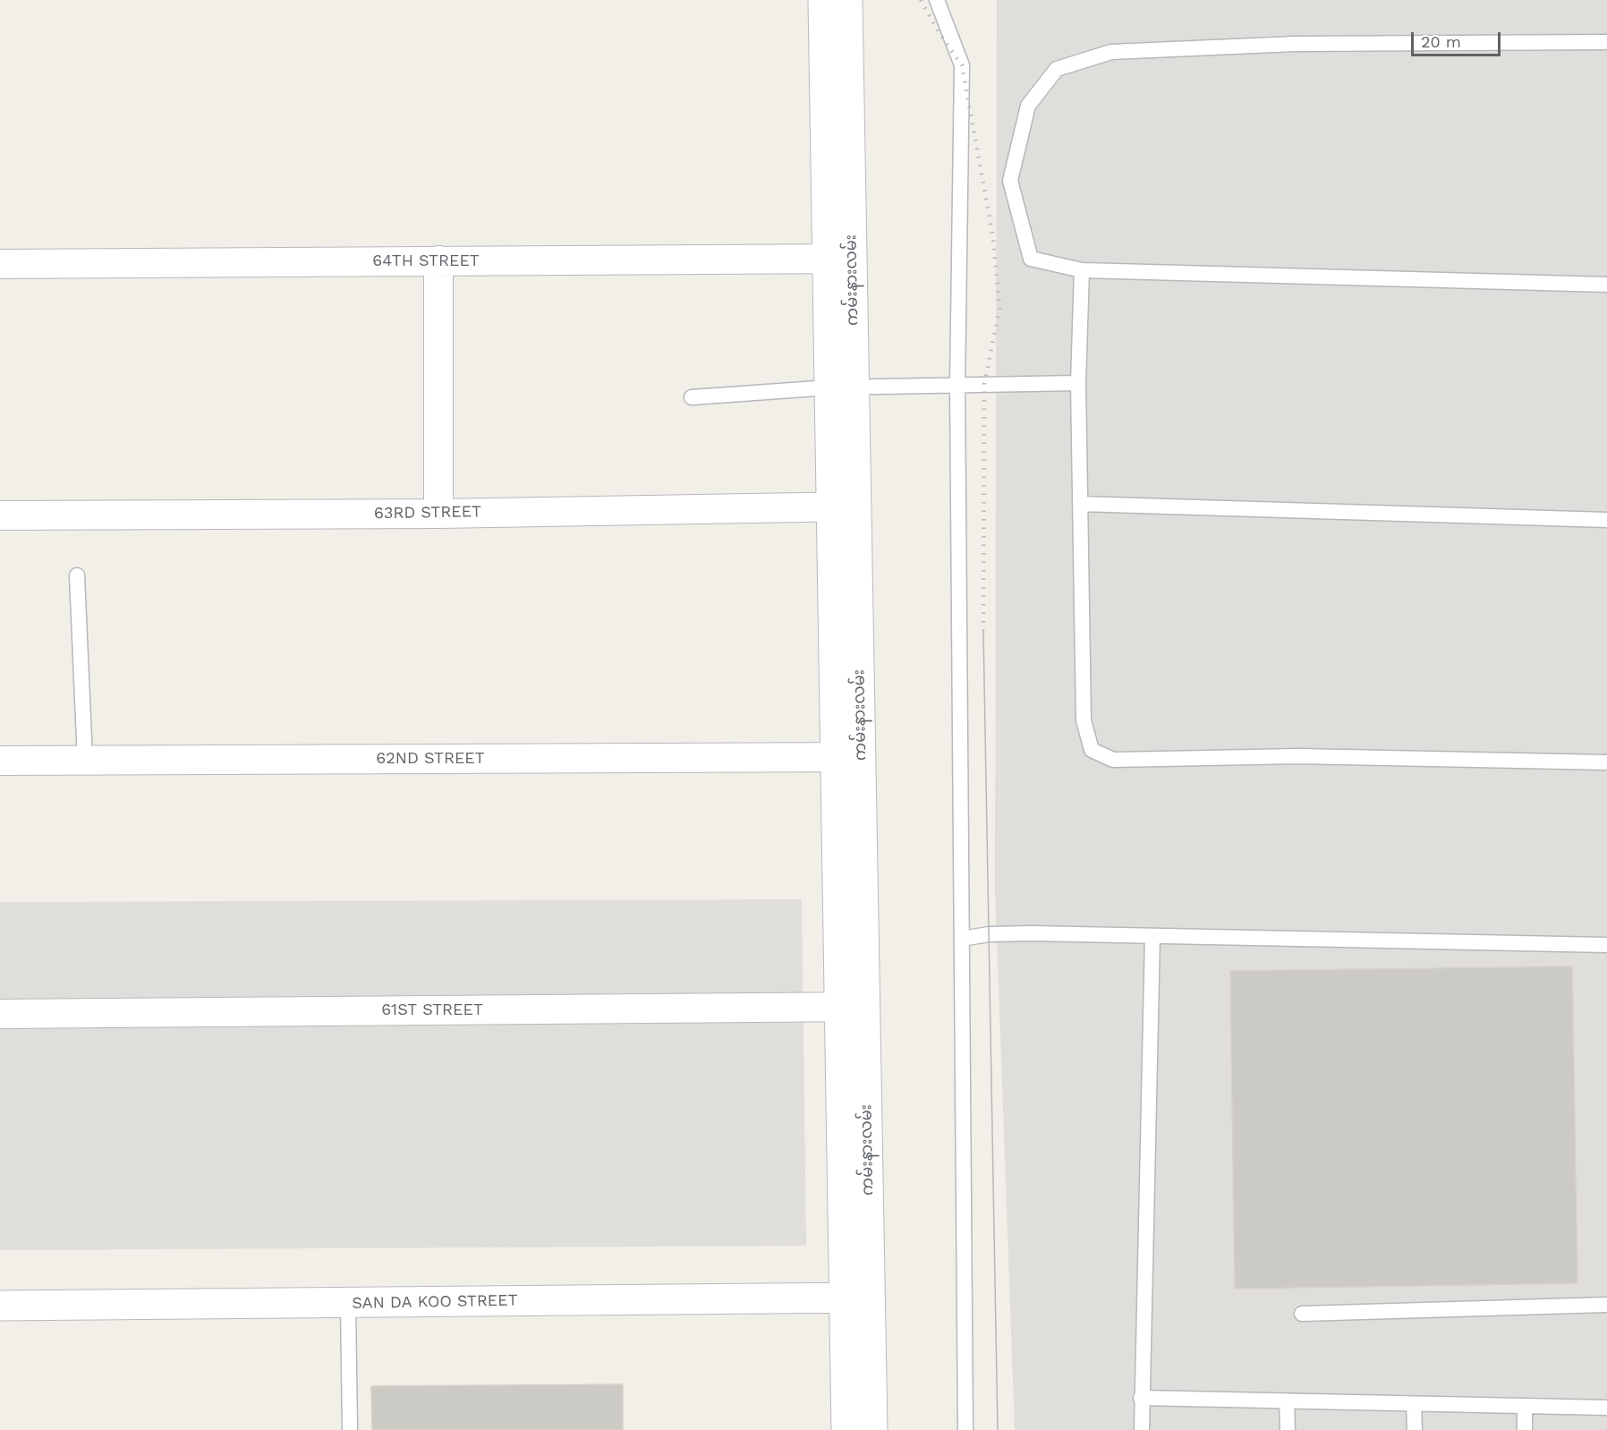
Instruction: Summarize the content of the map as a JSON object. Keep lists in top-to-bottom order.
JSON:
{
  "streets": {
    "main road": ["ကမ်းနားလမ်း", "SAN DA KOO STREET"],
    "street": [
      "64TH STREET",
      "63RD STREET",
      "62ND STREET",
      "61ST STREET"
    ]
  },
  "crossings": [
    ["64TH STREET", "ကမ်းနားလမ်း"],
    ["ကမ်းနားလမ်း", "63RD STREET"],
    ["ကမ်းနားလမ်း", "62ND STREET"],
    ["ကမ်းနားလမ်း", "61ST STREET"],
    ["ကမ်းနားလမ်း", "SAN DA KOO STREET"]
  ],
  "scale_bar": "20 m"
}
